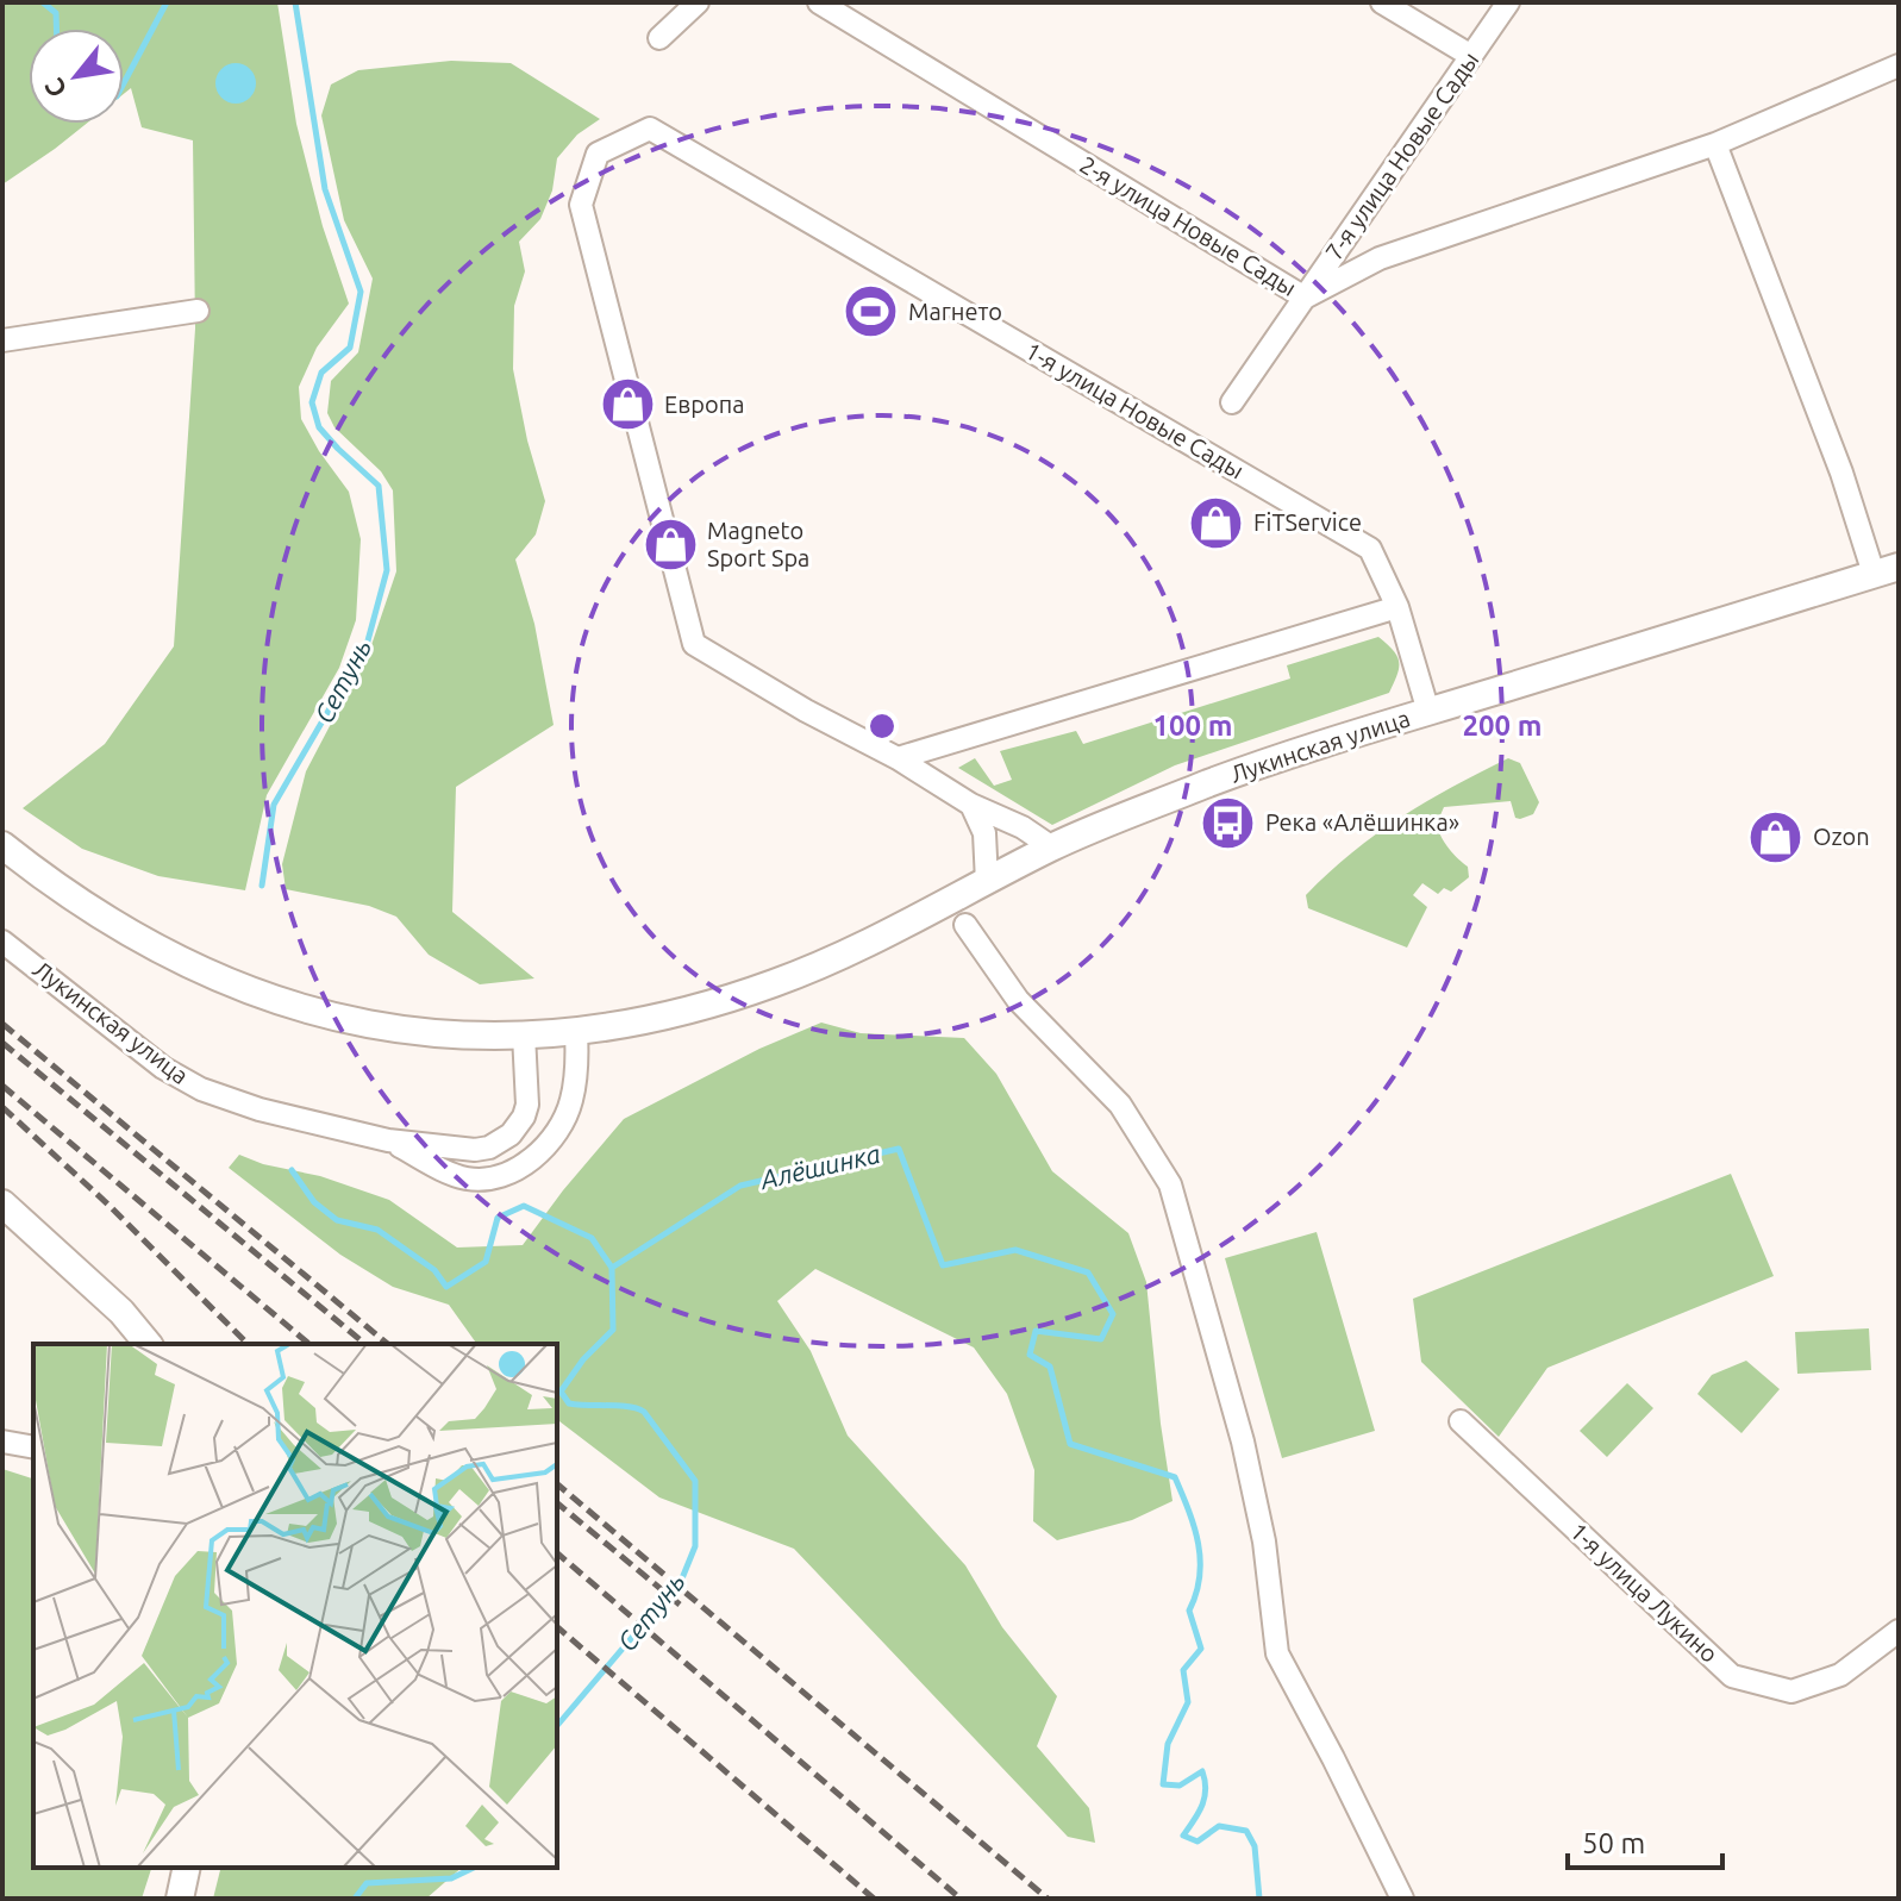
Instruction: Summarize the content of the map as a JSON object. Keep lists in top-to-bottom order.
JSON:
{
  "streets": {
    "main road": ["Лукинская улица"],
    "street": [
      "7-я улица Новые Сады",
      "2-я улица Новые Сады",
      "1-я улица Новые Сады",
      "1-я улица Лукино"
    ]
  },
  "crossings": [
    ["7-я улица Новые Сады", "2-я улица Новые Сады"],
    ["1-я улица Новые Сады", "Лукинская улица"]
  ],
  "water": ["Сетунь", "Алёшинка"],
  "places": {
    "sports": ["Магнето"],
    "shop": [
      "Европа",
      "FiTService",
      "Magneto Sport Spa",
      "Ozon"
    ],
    "bus stop": ["Река «Алёшинка»"]
  },
  "scale_bar": "50 m",
  "north": "bottom left",
  "rings": ["100 m", "200 m"]
}
